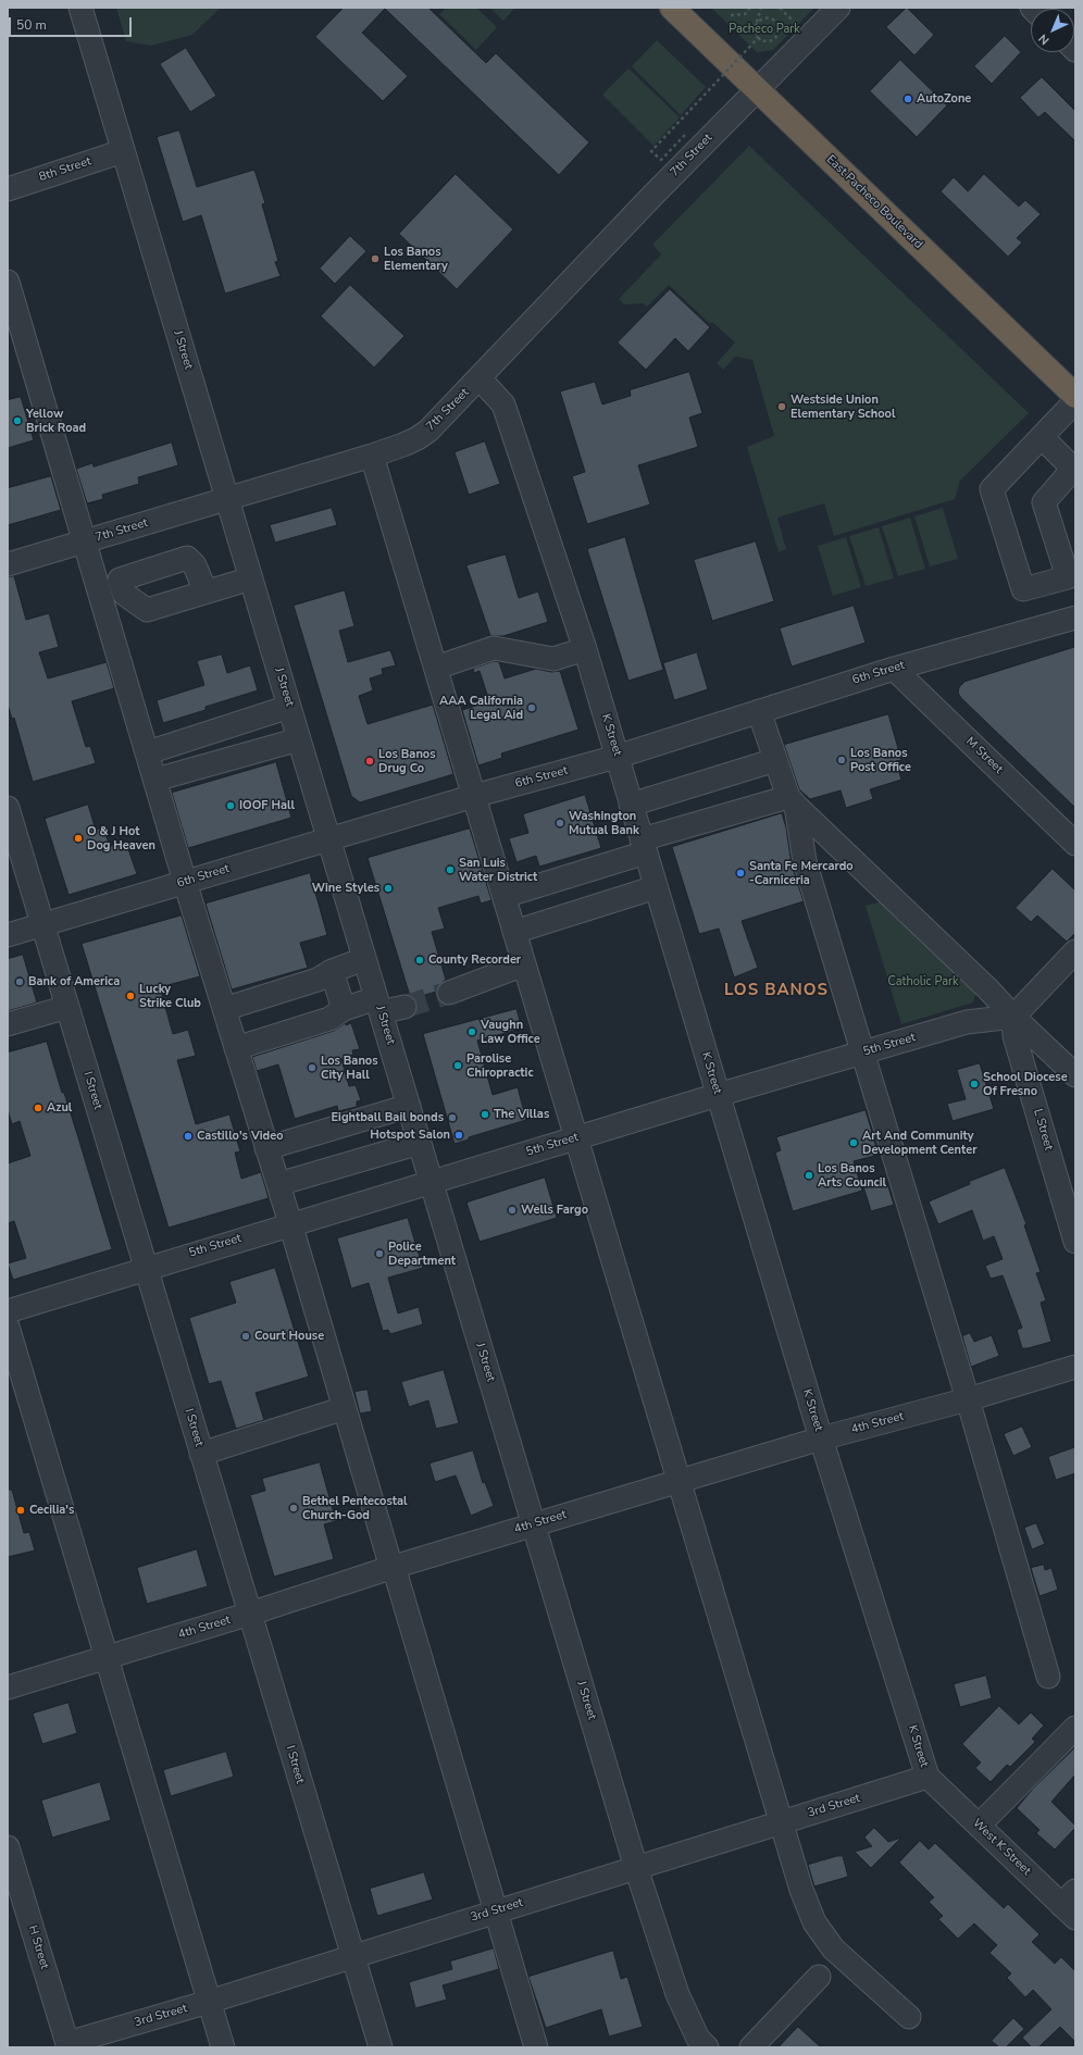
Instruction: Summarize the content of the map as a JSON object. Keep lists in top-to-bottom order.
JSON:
{
  "streets": {
    "highway": ["East Pacheco Boulevard"],
    "street": [
      "7th Street",
      "8th Street",
      "J Street",
      "6th Street",
      "K Street",
      "M Street",
      "5th Street",
      "I Street",
      "L Street",
      "4th Street",
      "3rd Street",
      "West K Street",
      "H Street"
    ]
  },
  "crossings": [
    ["7th Street", "East Pacheco Boulevard"],
    ["7th Street", "J Street"],
    ["7th Street", "K Street"],
    ["8th Street", "J Street"],
    ["J Street", "6th Street"],
    ["J Street", "5th Street"],
    ["J Street", "4th Street"],
    ["J Street", "3rd Street"],
    ["6th Street", "K Street"],
    ["6th Street", "M Street"],
    ["6th Street", "I Street"],
    ["K Street", "5th Street"],
    ["K Street", "4th Street"],
    ["K Street", "3rd Street"],
    ["K Street", "West K Street"],
    ["5th Street", "I Street"],
    ["5th Street", "L Street"],
    ["I Street", "4th Street"],
    ["I Street", "3rd Street"],
    ["3rd Street", "West K Street"],
    ["3rd Street", "H Street"]
  ],
  "districts": ["LOS BANOS"],
  "parks": ["Pacheco Park", "Catholic Park"],
  "places": [
    "AutoZone",
    "Los Banos Elementary",
    "Westside Union Elementary School",
    "Yellow Brick Road",
    "AAA California Legal Aid",
    "Los Banos Post Office",
    "Los Banos Drug Co",
    "IOOF Hall",
    "Washington Mutual Bank",
    "O & J Hot Dog Heaven",
    "San Luis Water District",
    "Santa Fe Mercardo -Carniceria",
    "Wine Styles",
    "County Recorder",
    "Bank of America",
    "Lucky Strike Club",
    "Vaughn Law Office",
    "Parolise Chiropractic",
    "Los Banos City Hall",
    "School Diocese Of Fresno",
    "Azul",
    "The Villas",
    "Eightball Bail bonds",
    "Hotspot Salon",
    "Castillo's Video",
    "Art And Community Development Center",
    "Los Banos Arts Council",
    "Wells Fargo",
    "Police Department",
    "Court House",
    "Bethel Pentecostal Church-God",
    "Cecilia's"
  ],
  "scale_bar": "50 m",
  "north": "bottom left"
}
